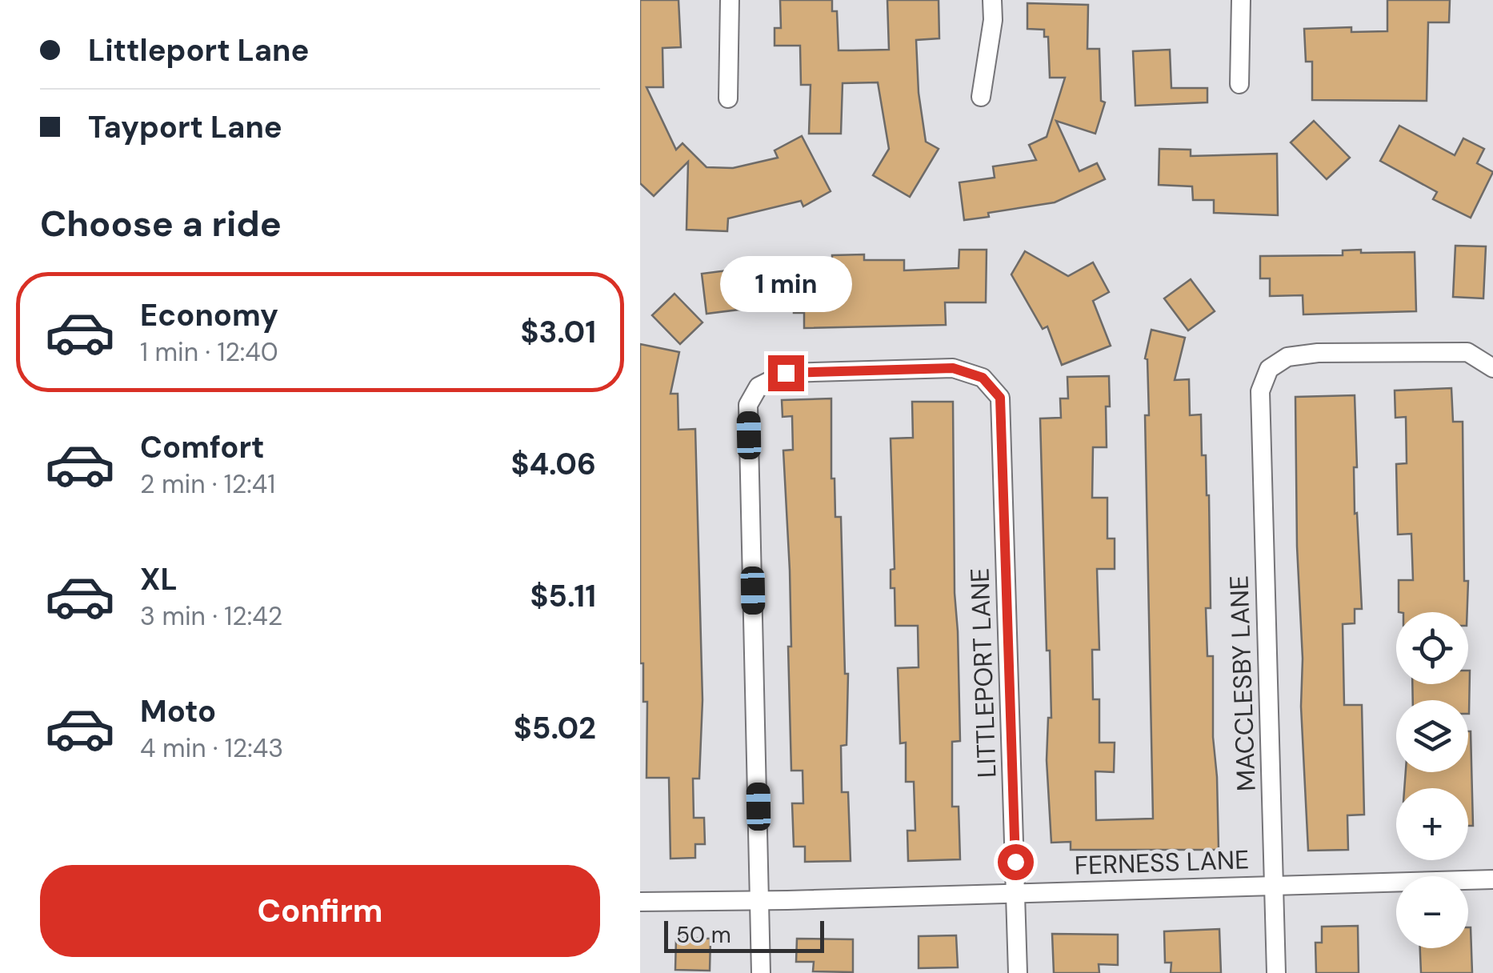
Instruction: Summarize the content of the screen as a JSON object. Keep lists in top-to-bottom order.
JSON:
{
  "streets": {
    "street": ["LITTLEPORT LANE", "MACCLESBY LANE", "FERNESS LANE"]
  },
  "crossings": [
    ["LITTLEPORT LANE", "FERNESS LANE"],
    ["MACCLESBY LANE", "FERNESS LANE"]
  ],
  "scale_bar": "50 m",
  "page": {
    "banner": ["Littleport Lane", "Tayport Lane"],
    "heading": "Choose a ride",
    "bubble": "1 min",
    "list": [
      {
        "name": "Economy",
        "note": "1 min · 12:40",
        "value": "$3.01"
      },
      {
        "name": "Comfort",
        "note": "2 min · 12:41",
        "value": "$4.06"
      },
      {
        "name": "XL",
        "note": "3 min · 12:42",
        "value": "$5.11"
      },
      {
        "name": "Moto",
        "note": "4 min · 12:43",
        "value": "$5.02"
      }
    ],
    "map_buttons": ["+", "−"],
    "buttons": "Confirm",
    "scale": "50 m"
  }
}
